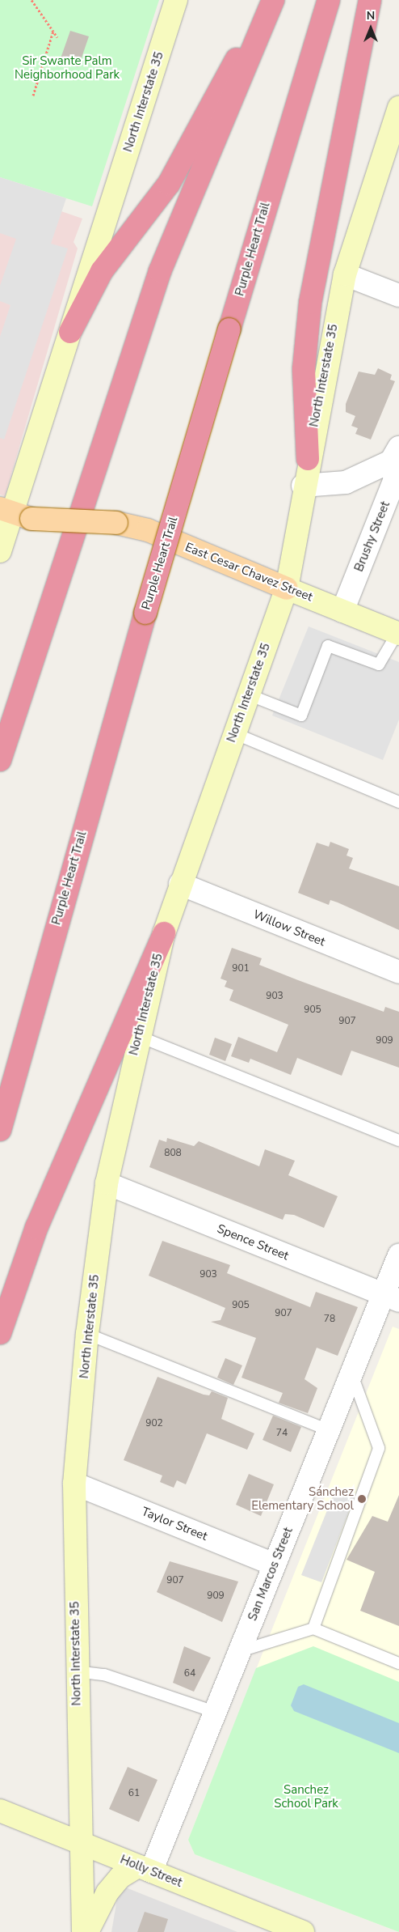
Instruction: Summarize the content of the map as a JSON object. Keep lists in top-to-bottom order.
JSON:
{
  "streets": {
    "highway": ["Purple Heart Trail"],
    "main road": ["North Interstate 35", "East Cesar Chavez Street", "Holly Street"],
    "street": [
      "Brushy Street",
      "Willow Street",
      "Spence Street",
      "Taylor Street",
      "San Marcos Street"
    ]
  },
  "crossings": [
    ["North Interstate 35", "Brushy Street"],
    ["North Interstate 35", "East Cesar Chavez Street"],
    ["North Interstate 35", "Willow Street"],
    ["North Interstate 35", "Spence Street"],
    ["North Interstate 35", "Taylor Street"],
    ["North Interstate 35", "Holly Street"],
    ["Brushy Street", "East Cesar Chavez Street"],
    ["Spence Street", "San Marcos Street"],
    ["Taylor Street", "San Marcos Street"],
    ["San Marcos Street", "Holly Street"]
  ],
  "parks": ["Sir Swante Palm Neighborhood Park", "Sanchez School Park"],
  "places": ["Sánchez Elementary School"],
  "house_numbers": [
    "901",
    "903",
    "905",
    "907",
    "909",
    "808",
    "903",
    "905",
    "907",
    "78",
    "902",
    "74",
    "907",
    "909",
    "64",
    "61"
  ],
  "north": "top"
}
